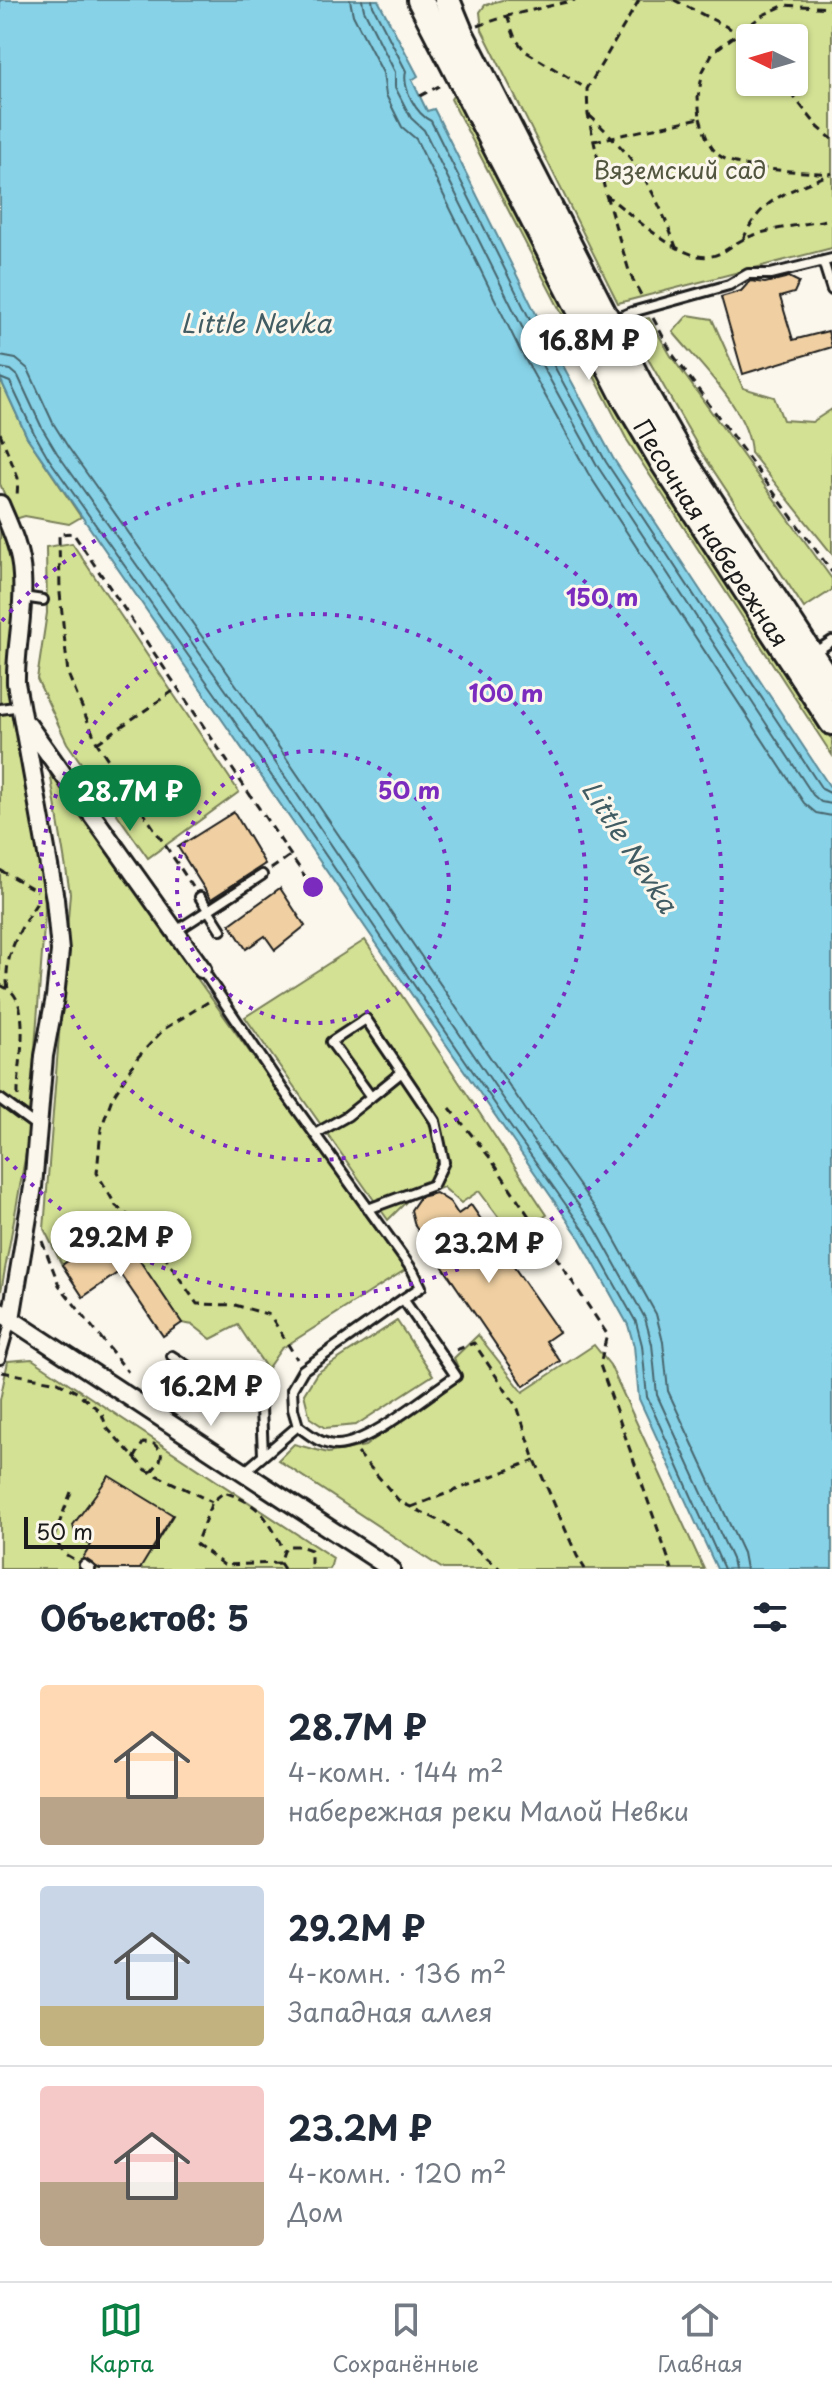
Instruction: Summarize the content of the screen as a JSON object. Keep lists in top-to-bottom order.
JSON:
{
  "streets": {
    "main road": ["Песочная набережная"]
  },
  "water": ["Little Nevka"],
  "parks": ["Вяземский сад"],
  "scale_bar": "50 m",
  "north": "left",
  "page": {
    "price": [
      "16.8M ₽",
      "28.7M ₽",
      "29.2M ₽",
      "23.2M ₽",
      "16.2M ₽"
    ],
    "scale": "50 m",
    "heading": "Объектов: 5",
    "list": [
      {
        "name": "28.7M ₽",
        "note": "4-комн. · 144 m² · набережная реки Малой Невки"
      },
      {
        "name": "29.2M ₽",
        "note": "4-комн. · 136 m² · Западная аллея"
      },
      {
        "name": "23.2M ₽",
        "note": "4-комн. · 120 m² · Дом"
      }
    ],
    "tabs": ["Карта", "Сохранённые", "Главная"]
  },
  "rings": ["150 m", "100 m", "50 m"]
}
